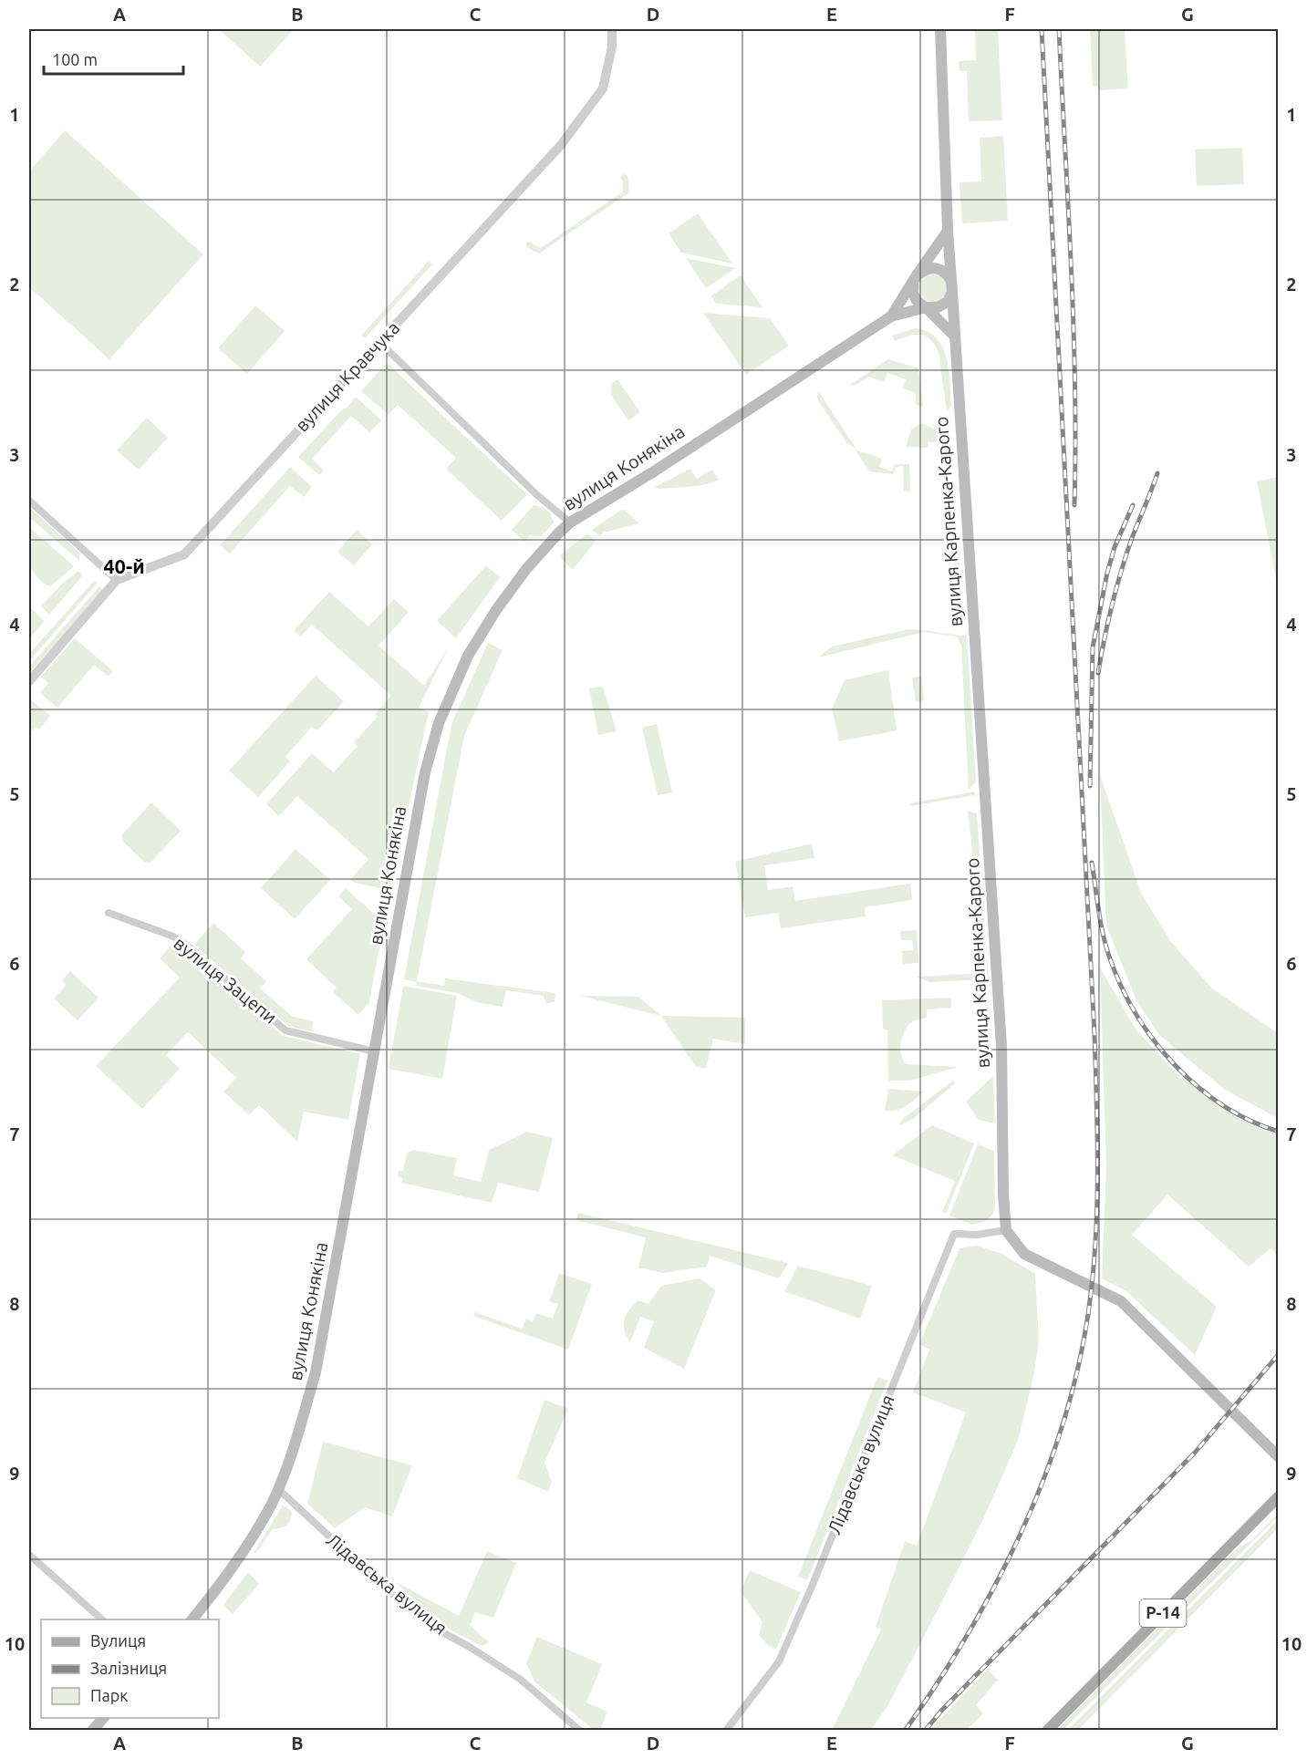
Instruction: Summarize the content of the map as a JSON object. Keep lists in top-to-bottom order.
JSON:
{
  "streets": {
    "main road": ["вулиця Конякіна", "вулиця Карпенка-Карого", "Р-14"],
    "street": ["вулиця Кравчука", "вулиця Зацепи", "Лідавська вулиця"]
  },
  "crossings": [
    ["вулиця Конякіна", "вулиця Зацепи"],
    ["вулиця Конякіна", "Лідавська вулиця"],
    ["вулиця Карпенка-Карого", "Лідавська вулиця"]
  ],
  "districts": ["40-й"],
  "legend": ["Вулиця", "Залізниця", "Парк"],
  "scale_bar": "100 m",
  "grid": {
    "columns": [
      "A",
      "B",
      "C",
      "D",
      "E",
      "F",
      "G"
    ],
    "rows": [
      "1",
      "2",
      "3",
      "4",
      "5",
      "6",
      "7",
      "8",
      "9",
      "10"
    ]
  }
}
